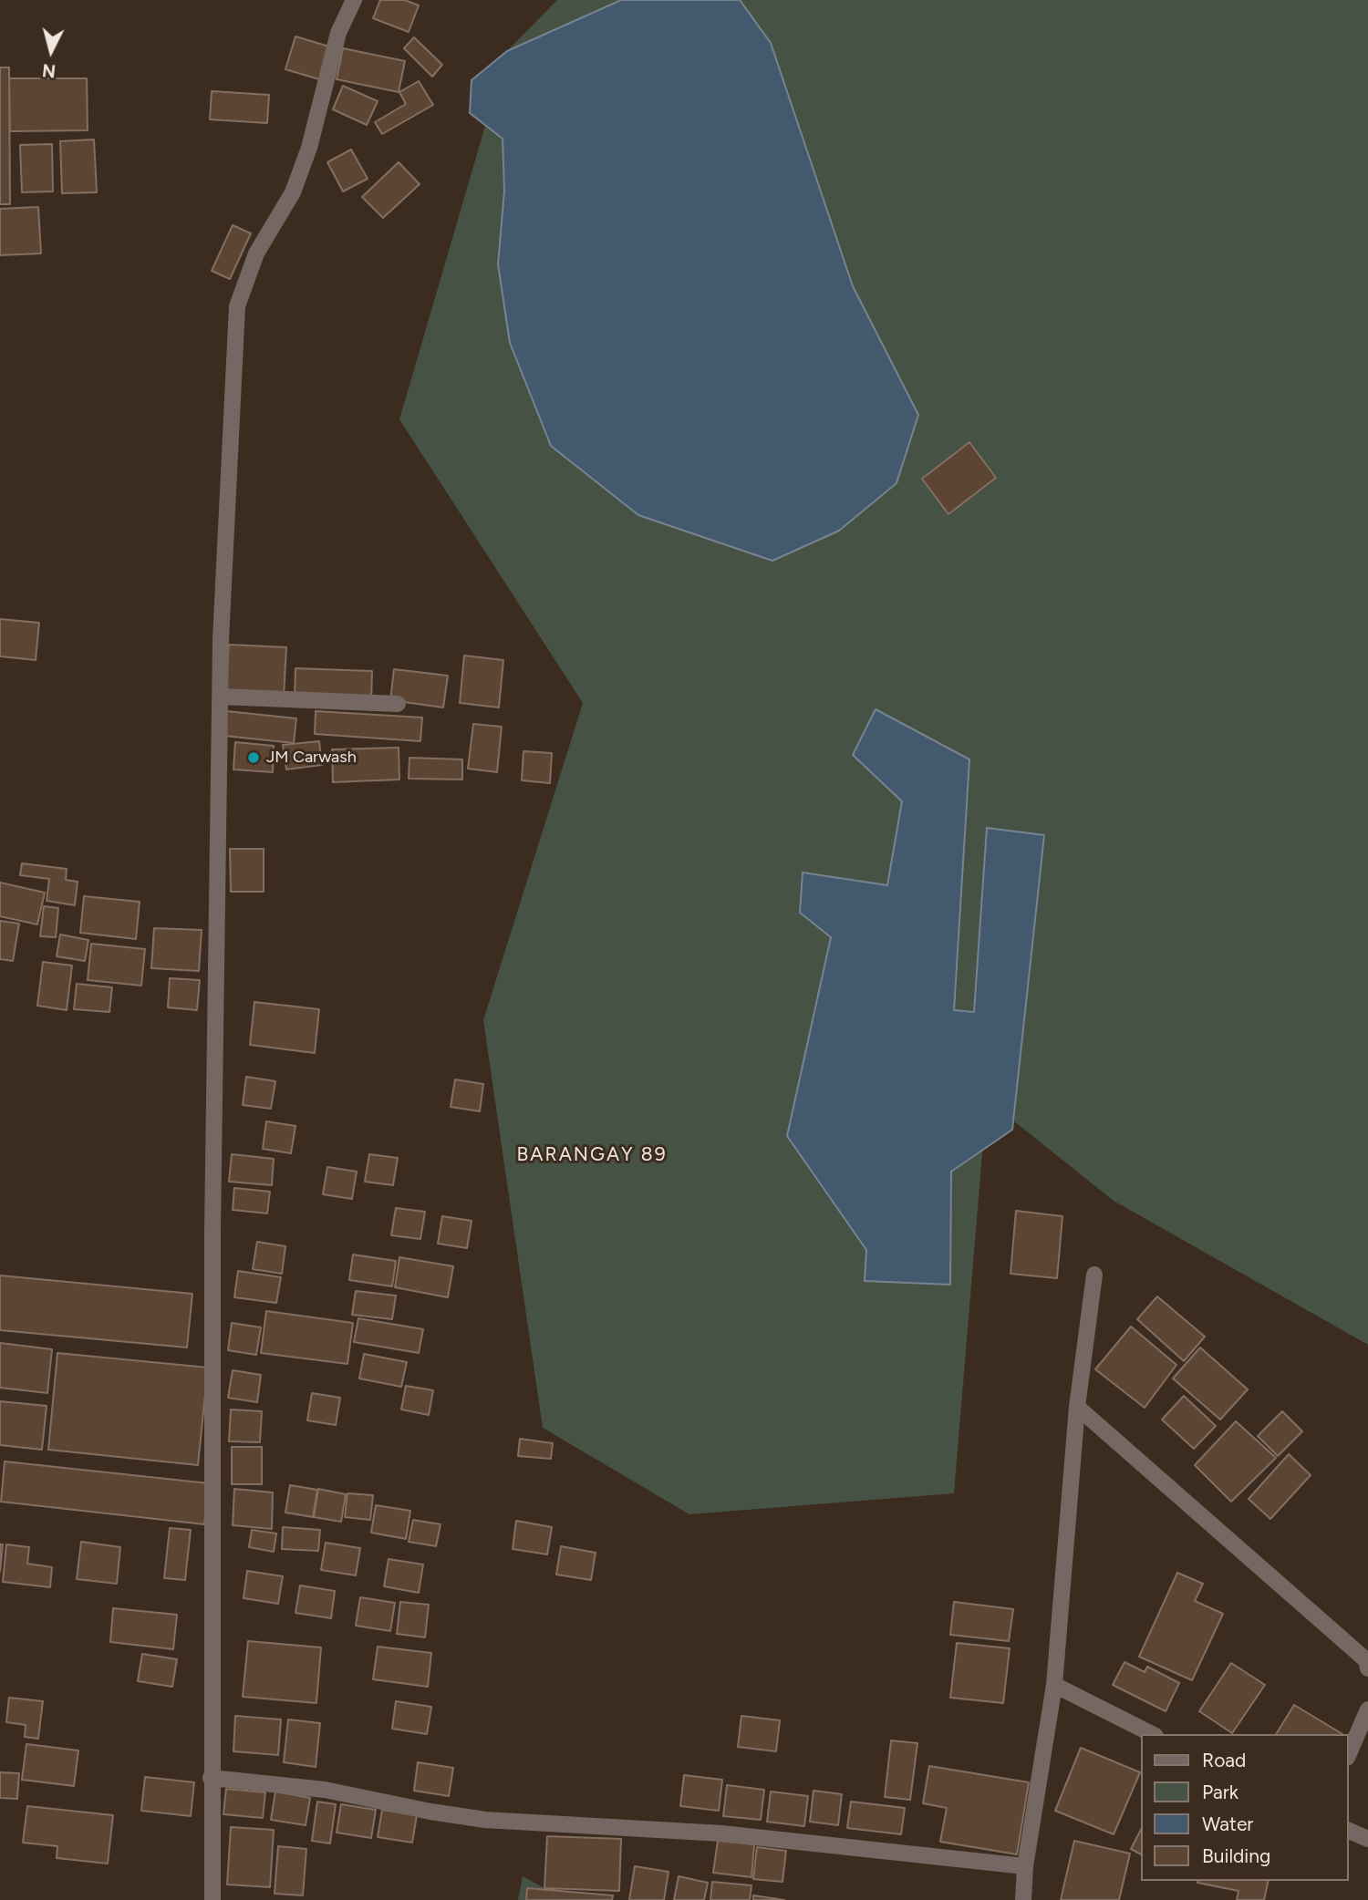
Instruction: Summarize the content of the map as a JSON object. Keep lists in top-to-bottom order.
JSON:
{
  "districts": ["BARANGAY 89"],
  "places": ["JM Carwash"],
  "legend": [
    "Road",
    "Park",
    "Water",
    "Building"
  ],
  "north": "bottom"
}
